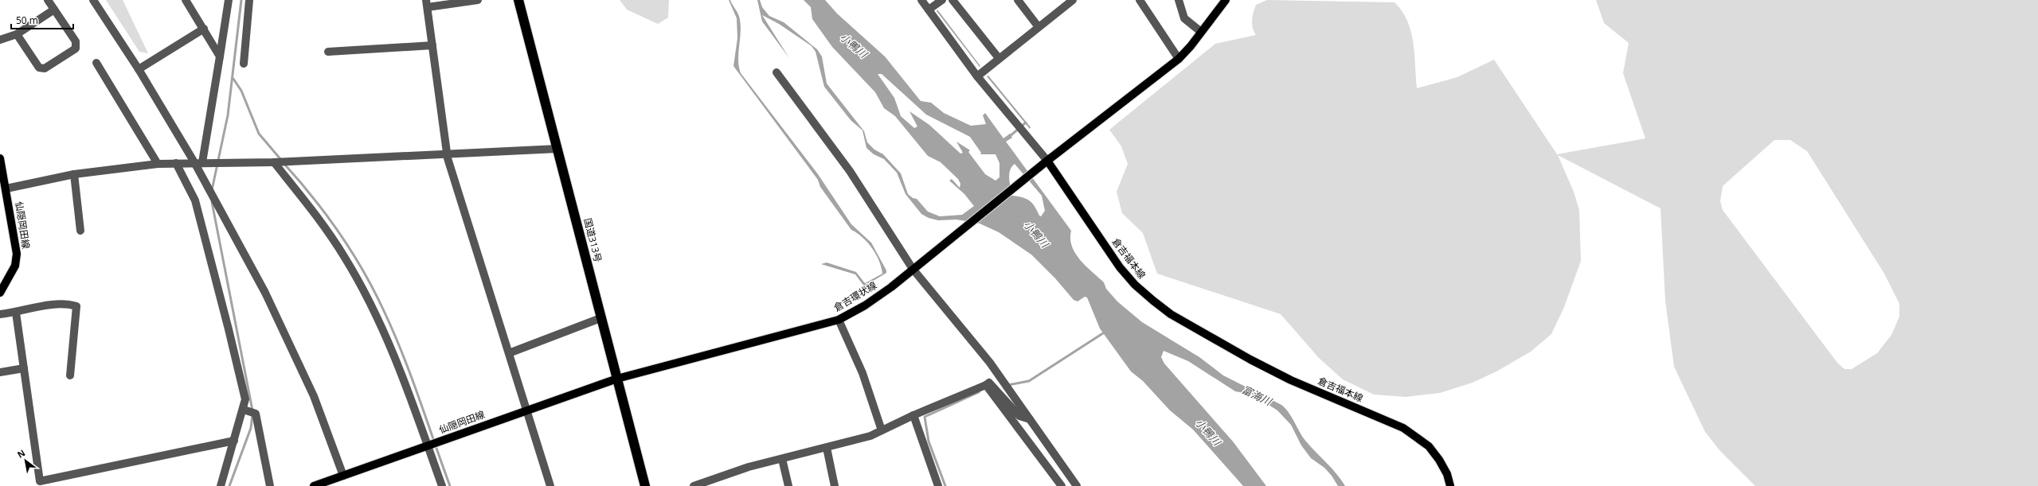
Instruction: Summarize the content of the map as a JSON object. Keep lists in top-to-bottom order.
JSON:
{
  "streets": {
    "highway": ["国道313号"],
    "main road": ["仙隠岡田線", "倉吉福本線", "倉吉環状線"]
  },
  "crossings": [
    ["仙隠岡田線", "国道313号"],
    ["仙隠岡田線", "倉吉環状線"],
    ["国道313号", "倉吉環状線"],
    ["倉吉福本線", "倉吉環状線"]
  ],
  "water": ["小鴨川", "富海川"],
  "scale_bar": "50 m",
  "north": "top left"
}
